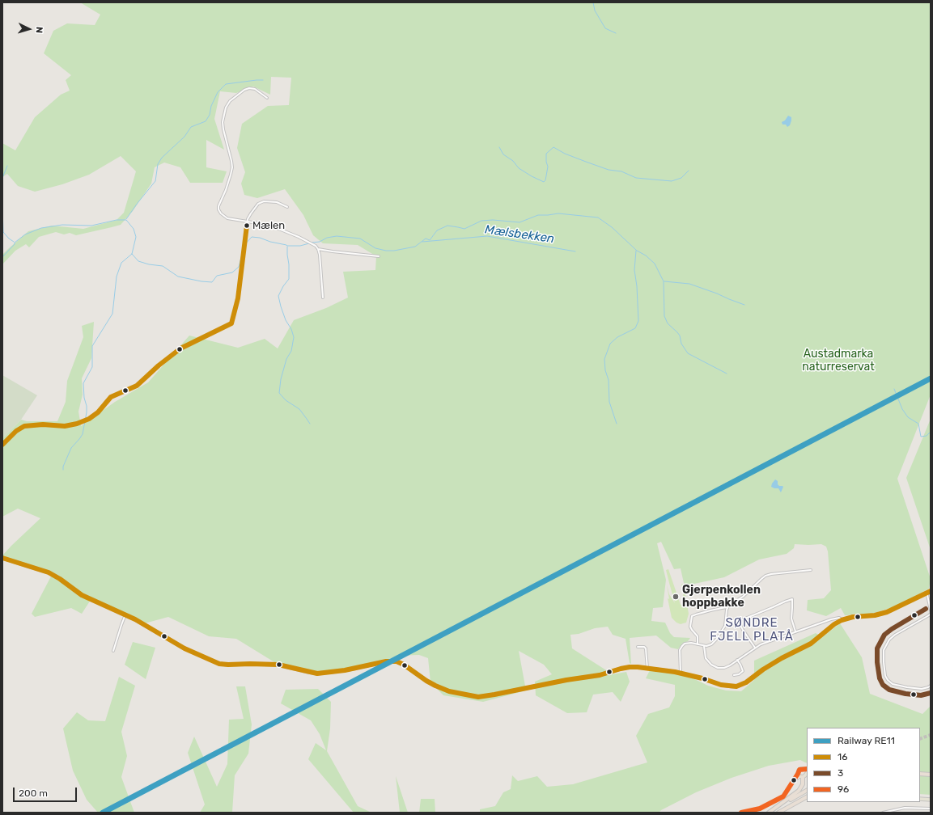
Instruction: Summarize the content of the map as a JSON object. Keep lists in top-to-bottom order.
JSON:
{
  "districts": ["SØNDRE FJELL PLATÅ"],
  "water": ["Mælsbekken"],
  "parks": ["Austadmarka naturreservat"],
  "places": ["Mælen", "Gjerpenkollen hoppbakke"],
  "lines": [
    "transit line 16",
    "rail line RE11",
    "transit line 3",
    "transit line 96"
  ],
  "legend": [
    "Railway RE11",
    "16",
    "3",
    "96"
  ],
  "scale_bar": "200 m",
  "north": "right"
}
